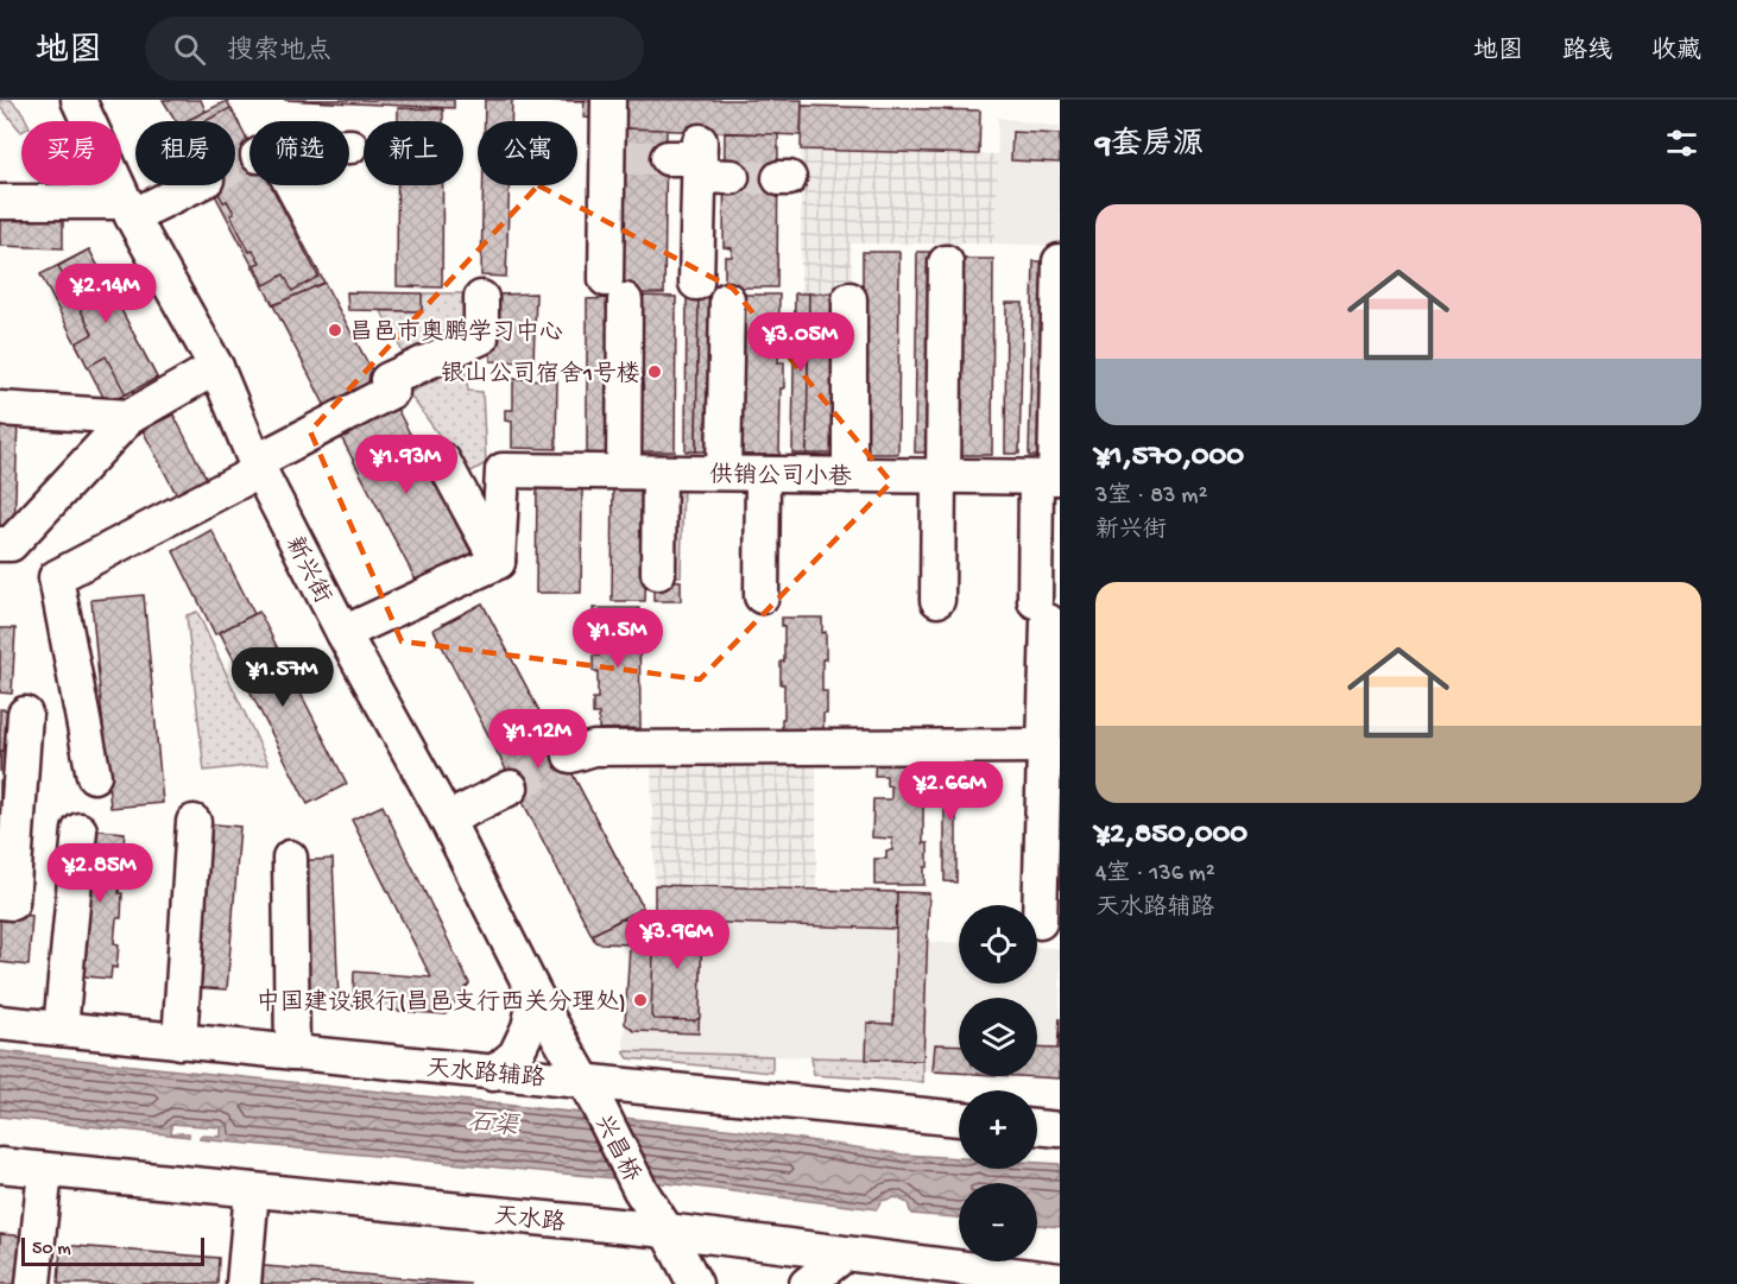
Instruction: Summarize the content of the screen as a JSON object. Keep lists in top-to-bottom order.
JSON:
{
  "streets": {
    "street": [
      "供销公司小巷",
      "新兴街",
      "天水路辅路",
      "兴昌桥",
      "天水路"
    ]
  },
  "crossings": [
    ["新兴街", "天水路辅路"],
    ["新兴街", "兴昌桥"],
    ["天水路辅路", "兴昌桥"],
    ["兴昌桥", "天水路"]
  ],
  "water": ["石渠"],
  "places": ["昌邑市奥鹏学习中心", "银山公司宿舍1号楼", "中国建设银行(昌邑支行西关分理处)"],
  "scale_bar": "50 m",
  "page": {
    "header": "地图",
    "search": "搜索地点",
    "nav": ["地图", "路线", "收藏"],
    "heading": "9套房源",
    "chip": [
      "买房",
      "租房",
      "筛选",
      "新上",
      "公寓"
    ],
    "list": [
      {
        "name": "¥1,570,000",
        "note": "3室 · 83 m² · 新兴街"
      },
      {
        "name": "¥2,850,000",
        "note": "4室 · 136 m² · 天水路辅路"
      }
    ],
    "price": [
      "¥2.14M",
      "¥3.05M",
      "¥1.93M",
      "¥1.5M",
      "¥1.57M",
      "¥1.12M",
      "¥2.66M",
      "¥2.85M",
      "¥3.96M"
    ],
    "map_buttons": ["+", "−"],
    "scale": "50 m"
  }
}
